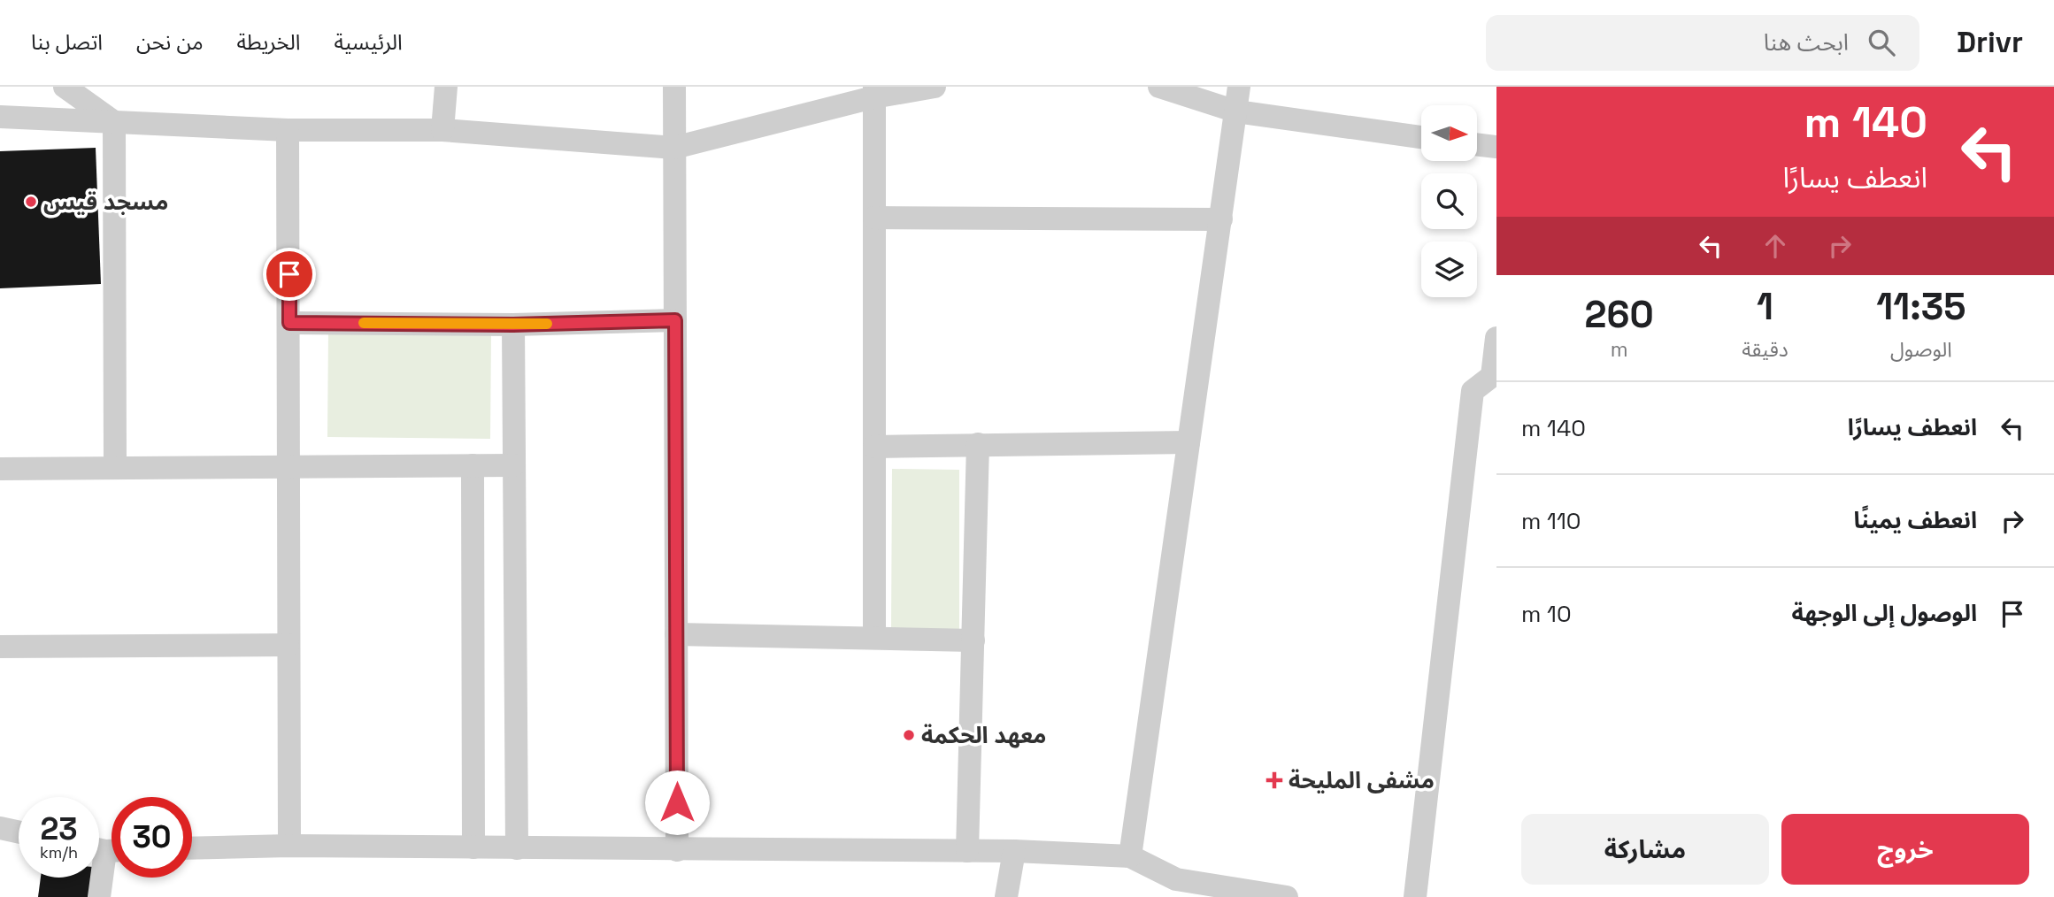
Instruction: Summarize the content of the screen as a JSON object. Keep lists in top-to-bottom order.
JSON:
{
  "places": {
    "other": ["مسجد قيس", "معهد الحكمة"],
    "health": ["مشفى المليحة"]
  },
  "north": "right",
  "page": {
    "header": "Drivr",
    "search": "ابحث هنا",
    "nav": [
      "الرئيسية",
      "الخريطة",
      "من نحن",
      "اتصل بنا"
    ],
    "turn": ["140 m", "انعطف يسارًا"],
    "eta": [
      "11:35",
      "الوصول",
      "1",
      "دقيقة",
      "260",
      "m"
    ],
    "list": [
      {
        "name": "انعطف يسارًا",
        "value": "140 m"
      },
      {
        "name": "انعطف يمينًا",
        "value": "110 m"
      },
      {
        "name": "الوصول إلى الوجهة",
        "value": "10 m"
      }
    ],
    "speed": "23 km/h",
    "limit": "30",
    "buttons": ["خروج", "مشاركة"]
  }
}
